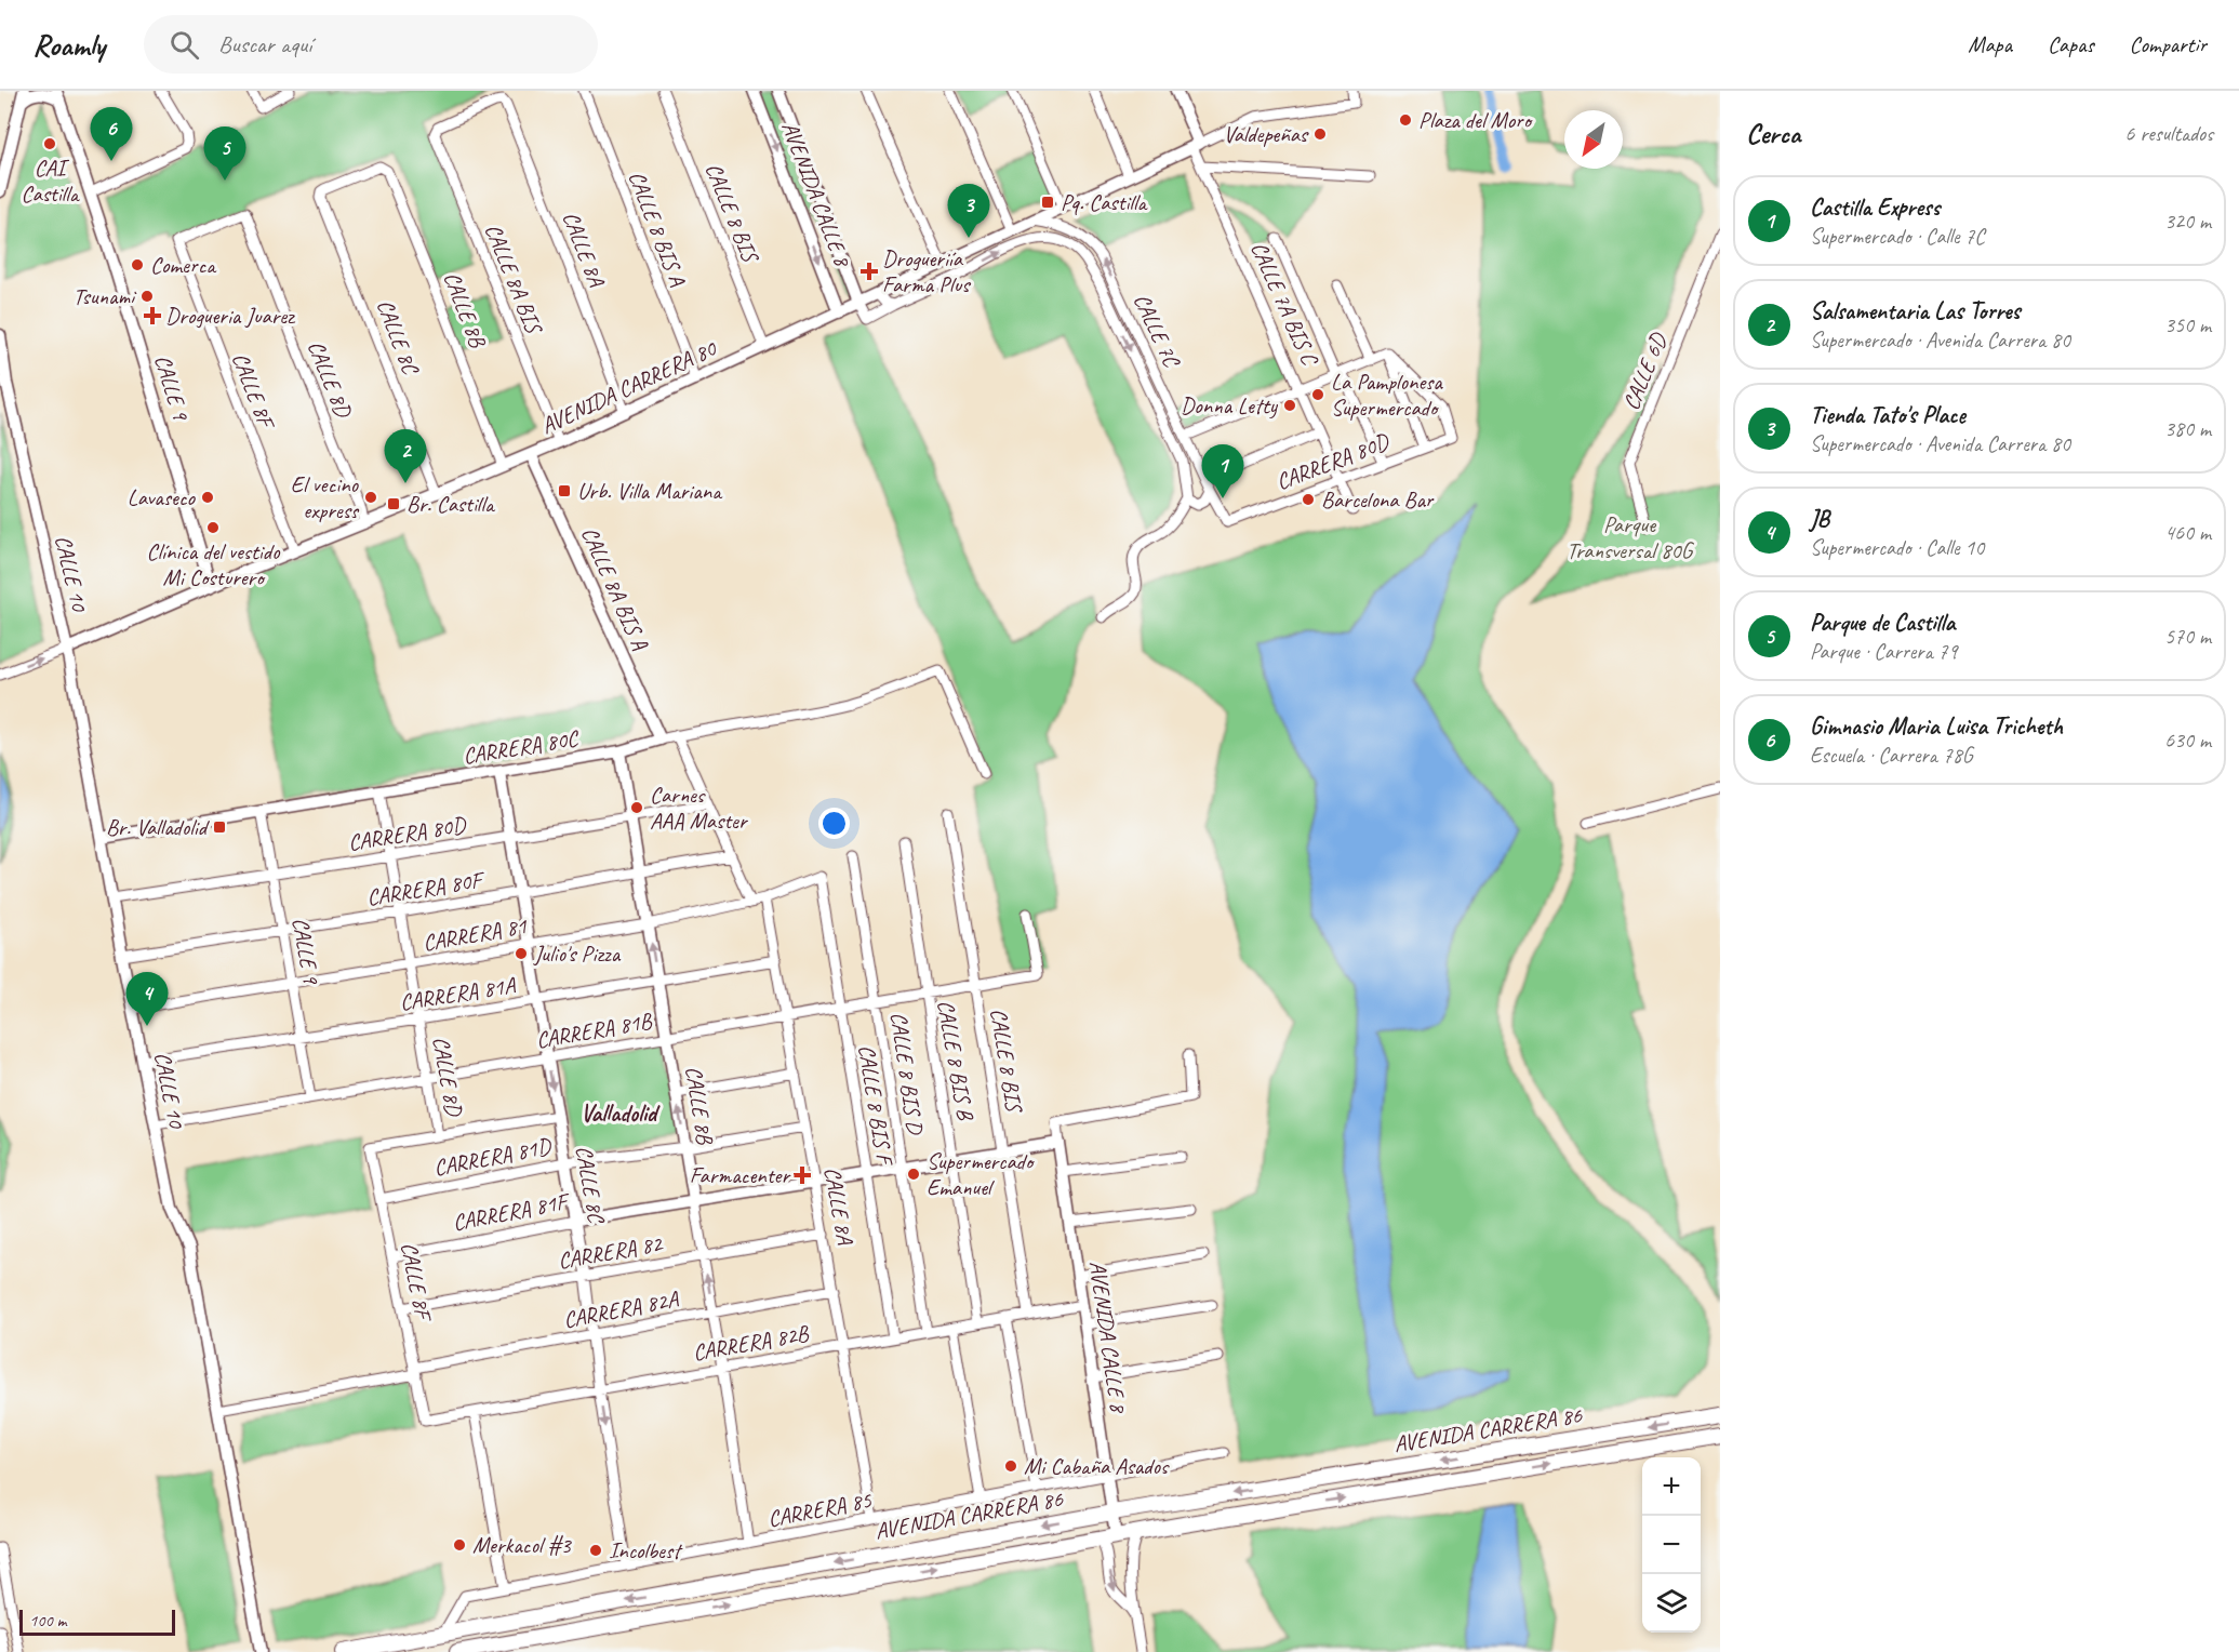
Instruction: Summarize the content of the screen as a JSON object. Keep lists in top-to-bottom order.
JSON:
{
  "streets": {
    "main road": ["AVENIDA CARRERA 86"],
    "street": [
      "AVENIDA CALLE 8",
      "CALLE 8 BIS",
      "CALLE 8 BIS A",
      "CALLE 8A",
      "CALLE 8A BIS",
      "CALLE 7A BIS C",
      "CALLE 8B",
      "CALLE 7C",
      "CALLE 8C",
      "CALLE 6D",
      "CALLE 8D",
      "CALLE 9",
      "AVENIDA CARRERA 80",
      "CALLE 8F",
      "CARRERA 80D",
      "CALLE 10",
      "CALLE 8A BIS A",
      "CARRERA 80C",
      "CARRERA 80F",
      "CARRERA 81",
      "CARRERA 81A",
      "CARRERA 81B",
      "CALLE 8 BIS B",
      "CALLE 8 BIS D",
      "CALLE 8 BIS F",
      "CARRERA 81D",
      "CARRERA 81F",
      "CARRERA 82",
      "CARRERA 82A",
      "CARRERA 82B",
      "CARRERA 85"
    ]
  },
  "crossings": [
    ["AVENIDA CALLE 8", "AVENIDA CARRERA 80"],
    ["AVENIDA CALLE 8", "CARRERA 81F"],
    ["AVENIDA CALLE 8", "CARRERA 82B"],
    ["AVENIDA CALLE 8", "AVENIDA CARRERA 86"],
    ["AVENIDA CALLE 8", "CARRERA 85"],
    ["CALLE 8 BIS", "AVENIDA CARRERA 80"],
    ["CALLE 8 BIS", "CARRERA 81B"],
    ["CALLE 8 BIS", "CARRERA 81F"],
    ["CALLE 8 BIS", "CARRERA 82B"],
    ["CALLE 8 BIS A", "AVENIDA CARRERA 80"],
    ["CALLE 8A", "CALLE 8A BIS"],
    ["CALLE 8A", "AVENIDA CARRERA 80"],
    ["CALLE 8A", "CARRERA 81"],
    ["CALLE 8A", "CARRERA 81A"],
    ["CALLE 8A", "CARRERA 81B"],
    ["CALLE 8A", "CARRERA 81D"],
    ["CALLE 8A", "CARRERA 81F"],
    ["CALLE 8A", "CARRERA 82"],
    ["CALLE 8A", "CARRERA 82A"],
    ["CALLE 8A", "CARRERA 82B"],
    ["CALLE 8A", "CARRERA 85"],
    ["CALLE 8A BIS", "AVENIDA CARRERA 80"],
    ["CALLE 7A BIS C", "AVENIDA CARRERA 80"],
    ["CALLE 7A BIS C", "CARRERA 80D"],
    ["CALLE 8B", "CALLE 8C"],
    ["CALLE 8B", "AVENIDA CARRERA 80"],
    ["CALLE 8B", "CARRERA 80D"],
    ["CALLE 8B", "CARRERA 80C"],
    ["CALLE 8B", "CARRERA 80F"],
    ["CALLE 8B", "CARRERA 81"],
    ["CALLE 8B", "CARRERA 81A"],
    ["CALLE 8B", "CARRERA 81B"],
    ["CALLE 8B", "CARRERA 81D"],
    ["CALLE 8B", "CARRERA 81F"],
    ["CALLE 8B", "CARRERA 82"],
    ["CALLE 8B", "CARRERA 82A"],
    ["CALLE 8B", "CARRERA 82B"],
    ["CALLE 8B", "CARRERA 85"],
    ["CALLE 7C", "AVENIDA CARRERA 80"],
    ["CALLE 7C", "CARRERA 80D"],
    ["CALLE 8C", "AVENIDA CARRERA 80"],
    ["CALLE 8C", "CARRERA 80D"],
    ["CALLE 8C", "CARRERA 80C"],
    ["CALLE 8C", "CARRERA 80F"],
    ["CALLE 8C", "CARRERA 81"],
    ["CALLE 8C", "CARRERA 81A"],
    ["CALLE 8C", "CARRERA 81B"],
    ["CALLE 8C", "CARRERA 81D"],
    ["CALLE 8C", "CARRERA 81F"],
    ["CALLE 8C", "CARRERA 82"],
    ["CALLE 8C", "CARRERA 82A"],
    ["CALLE 8C", "CARRERA 82B"],
    ["CALLE 8C", "CARRERA 85"],
    ["CALLE 8D", "AVENIDA CARRERA 80"],
    ["CALLE 8D", "CALLE 8F"],
    ["CALLE 8D", "CARRERA 80D"],
    ["CALLE 8D", "CARRERA 80C"],
    ["CALLE 8D", "CARRERA 80F"],
    ["CALLE 8D", "CARRERA 81"],
    ["CALLE 8D", "CARRERA 81A"],
    ["CALLE 8D", "CARRERA 81B"],
    ["CALLE 9", "AVENIDA CARRERA 80"],
    ["CALLE 9", "CARRERA 80D"],
    ["CALLE 9", "CARRERA 80C"],
    ["CALLE 9", "CARRERA 80F"],
    ["CALLE 9", "CARRERA 81"],
    ["CALLE 9", "CARRERA 81A"],
    ["CALLE 9", "CARRERA 81B"],
    ["AVENIDA CARRERA 80", "CALLE 8F"],
    ["AVENIDA CARRERA 80", "CALLE 10"],
    ["AVENIDA CARRERA 80", "CALLE 8A BIS A"],
    ["CALLE 8F", "CARRERA 81D"],
    ["CALLE 8F", "CARRERA 81F"],
    ["CALLE 8F", "CARRERA 82"],
    ["CALLE 8F", "CARRERA 82A"],
    ["CALLE 8F", "CARRERA 82B"],
    ["CARRERA 80D", "CALLE 10"],
    ["CALLE 10", "CARRERA 80C"],
    ["CALLE 10", "CARRERA 80F"],
    ["CALLE 10", "CARRERA 81"],
    ["CALLE 10", "CARRERA 81A"],
    ["CALLE 10", "CARRERA 81B"],
    ["CALLE 10", "CARRERA 82A"],
    ["CALLE 8A BIS A", "CARRERA 80C"],
    ["CARRERA 81", "CALLE 8 BIS F"],
    ["CARRERA 81B", "CALLE 8 BIS B"],
    ["CARRERA 81B", "CALLE 8 BIS D"],
    ["CARRERA 81B", "CALLE 8 BIS F"],
    ["CALLE 8 BIS B", "CARRERA 81F"],
    ["CALLE 8 BIS B", "CARRERA 82B"],
    ["CALLE 8 BIS D", "CARRERA 81F"],
    ["CALLE 8 BIS D", "CARRERA 82B"],
    ["CALLE 8 BIS F", "CARRERA 81F"],
    ["CALLE 8 BIS F", "CARRERA 82B"],
    ["AVENIDA CARRERA 86", "CARRERA 85"]
  ],
  "districts": ["Valladolid"],
  "parks": ["Parque Transversal 80G"],
  "places": {
    "other": [
      "Plaza del Moro",
      "Valdepeñas",
      "CAI Castilla",
      "Comerca",
      "Tsunami",
      "La Pamplonesa Supermercado",
      "Donna Letty",
      "Lavaseco",
      "El vecino express",
      "Barcelona Bar",
      "Clínica del vestido Mi Costurero",
      "Carnes AAA Master",
      "Julio's Pizza",
      "Supermercado Emanuel",
      "Mi Cabaña Asados",
      "Merkacol #3",
      "Incolbest"
    ],
    "transit": [
      "Pq. Castilla",
      "Urb. Villa Mariana",
      "Br. Castilla",
      "Br. Valladolid"
    ],
    "health": ["Drogueriía Farma Plus", "Drogueria Juarez", "Farmacenter"]
  },
  "scale_bar": "100 m",
  "north": "bottom left",
  "page": {
    "header": "Roamly",
    "search": "Buscar aquí",
    "nav": ["Mapa", "Capas", "Compartir"],
    "heading": ["Cerca", "6 resultados"],
    "pins": [
      "6",
      "5",
      "3",
      "2",
      "1",
      "4"
    ],
    "list": [
      {
        "mark": "1",
        "name": "Castilla Express",
        "note": "Supermercado · Calle 7C",
        "value": "320 m"
      },
      {
        "mark": "2",
        "name": "Salsamentaria Las Torres",
        "note": "Supermercado · Avenida Carrera 80",
        "value": "350 m"
      },
      {
        "mark": "3",
        "name": "Tienda Tato's Place",
        "note": "Supermercado · Avenida Carrera 80",
        "value": "380 m"
      },
      {
        "mark": "4",
        "name": "JB",
        "note": "Supermercado · Calle 10",
        "value": "460 m"
      },
      {
        "mark": "5",
        "name": "Parque de Castilla",
        "note": "Parque · Carrera 79",
        "value": "570 m"
      },
      {
        "mark": "6",
        "name": "Gimnasio Maria Luisa Tricheth",
        "note": "Escuela · Carrera 78G",
        "value": "630 m"
      }
    ],
    "map_buttons": ["+", "−"],
    "scale": "100 m"
  }
}
